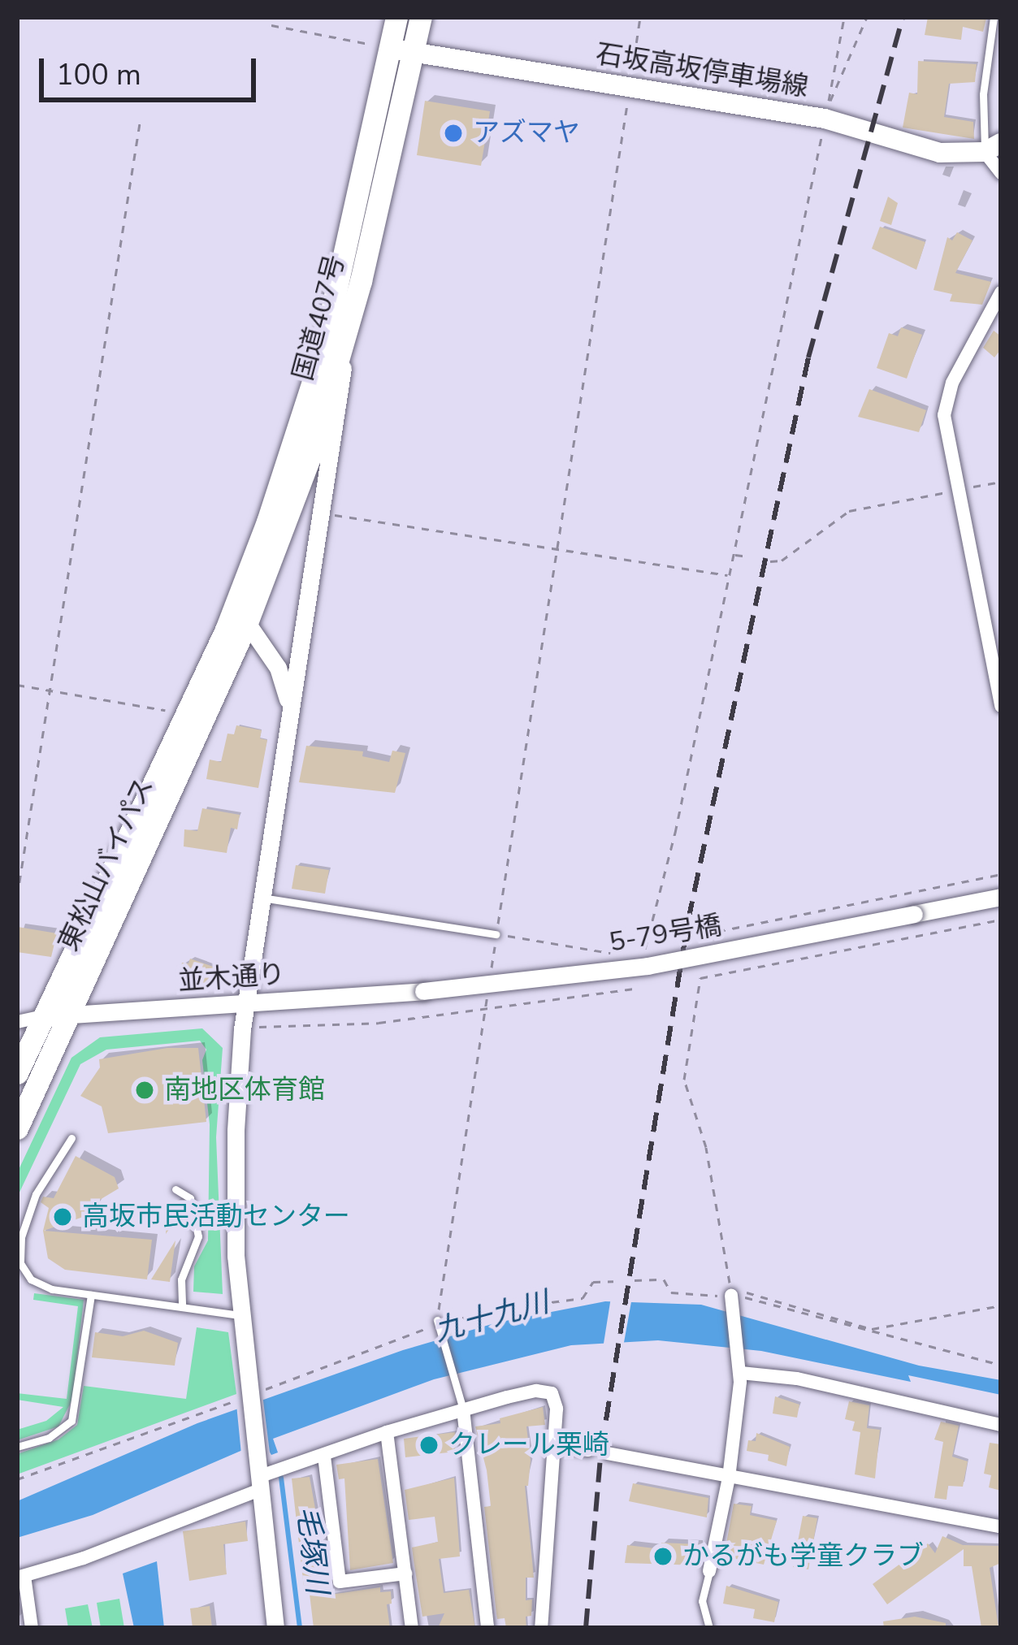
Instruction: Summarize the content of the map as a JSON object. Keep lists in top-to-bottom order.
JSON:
{
  "streets": {
    "highway": ["国道407号", "東松山バイパス"],
    "main road": ["石坂高坂停車場線"],
    "street": ["5-79号橋", "並木通り"]
  },
  "crossings": [
    ["石坂高坂停車場線", "国道407号"],
    ["国道407号", "東松山バイパス"],
    ["東松山バイパス", "並木通り"],
    ["5-79号橋", "並木通り"]
  ],
  "water": ["九十九川", "毛塚川"],
  "places": [
    "アズマヤ",
    "南地区体育館",
    "高坂市民活動センター",
    "クレール栗崎",
    "かるがも学童クラブ"
  ],
  "scale_bar": "100 m"
}
